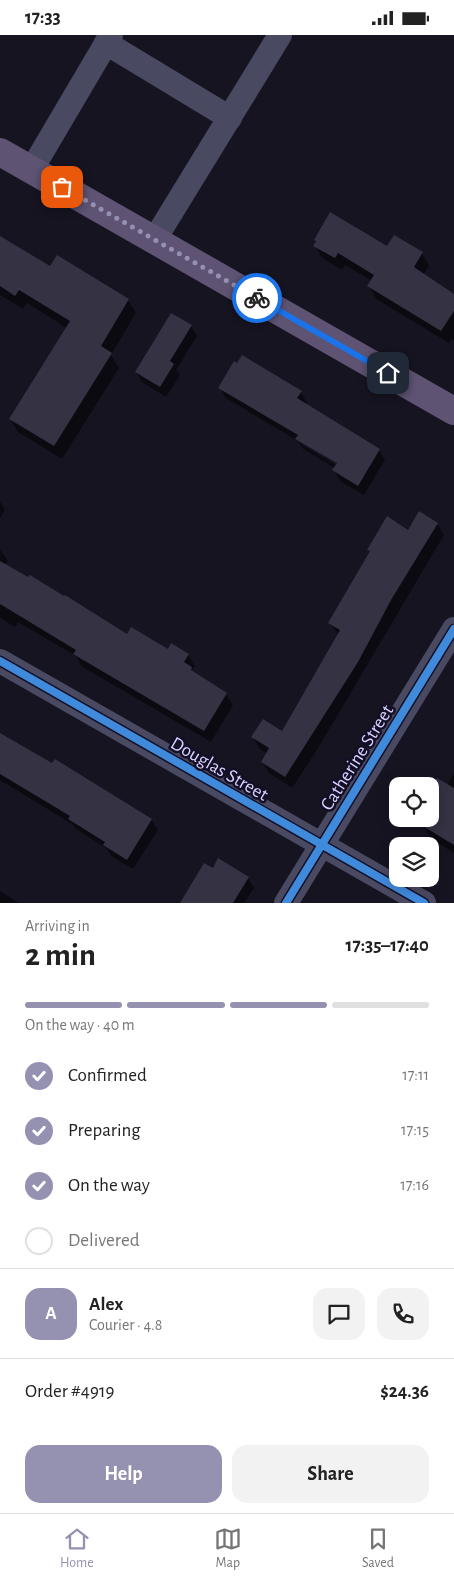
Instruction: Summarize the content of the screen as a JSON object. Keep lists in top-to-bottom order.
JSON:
{
  "streets": {
    "street": ["Catherine Street", "Douglas Street"]
  },
  "crossings": [
    ["Catherine Street", "Douglas Street"]
  ],
  "page": {
    "status": "17:33",
    "heading": ["2 min", "Arriving in", "17:35–17:40"],
    "panel": [
      "Alex",
      "Courier · 4.8",
      "Order #4919",
      "$24.36"
    ],
    "bar": "On the way · 40 m",
    "list": [
      ["Confirmed", "17:11"],
      ["Preparing", "17:15"],
      ["On the way", "17:16"],
      "Delivered"
    ],
    "round": "A",
    "buttons": ["Help", "Share"],
    "tabs": ["Home", "Map", "Saved"]
  }
}
